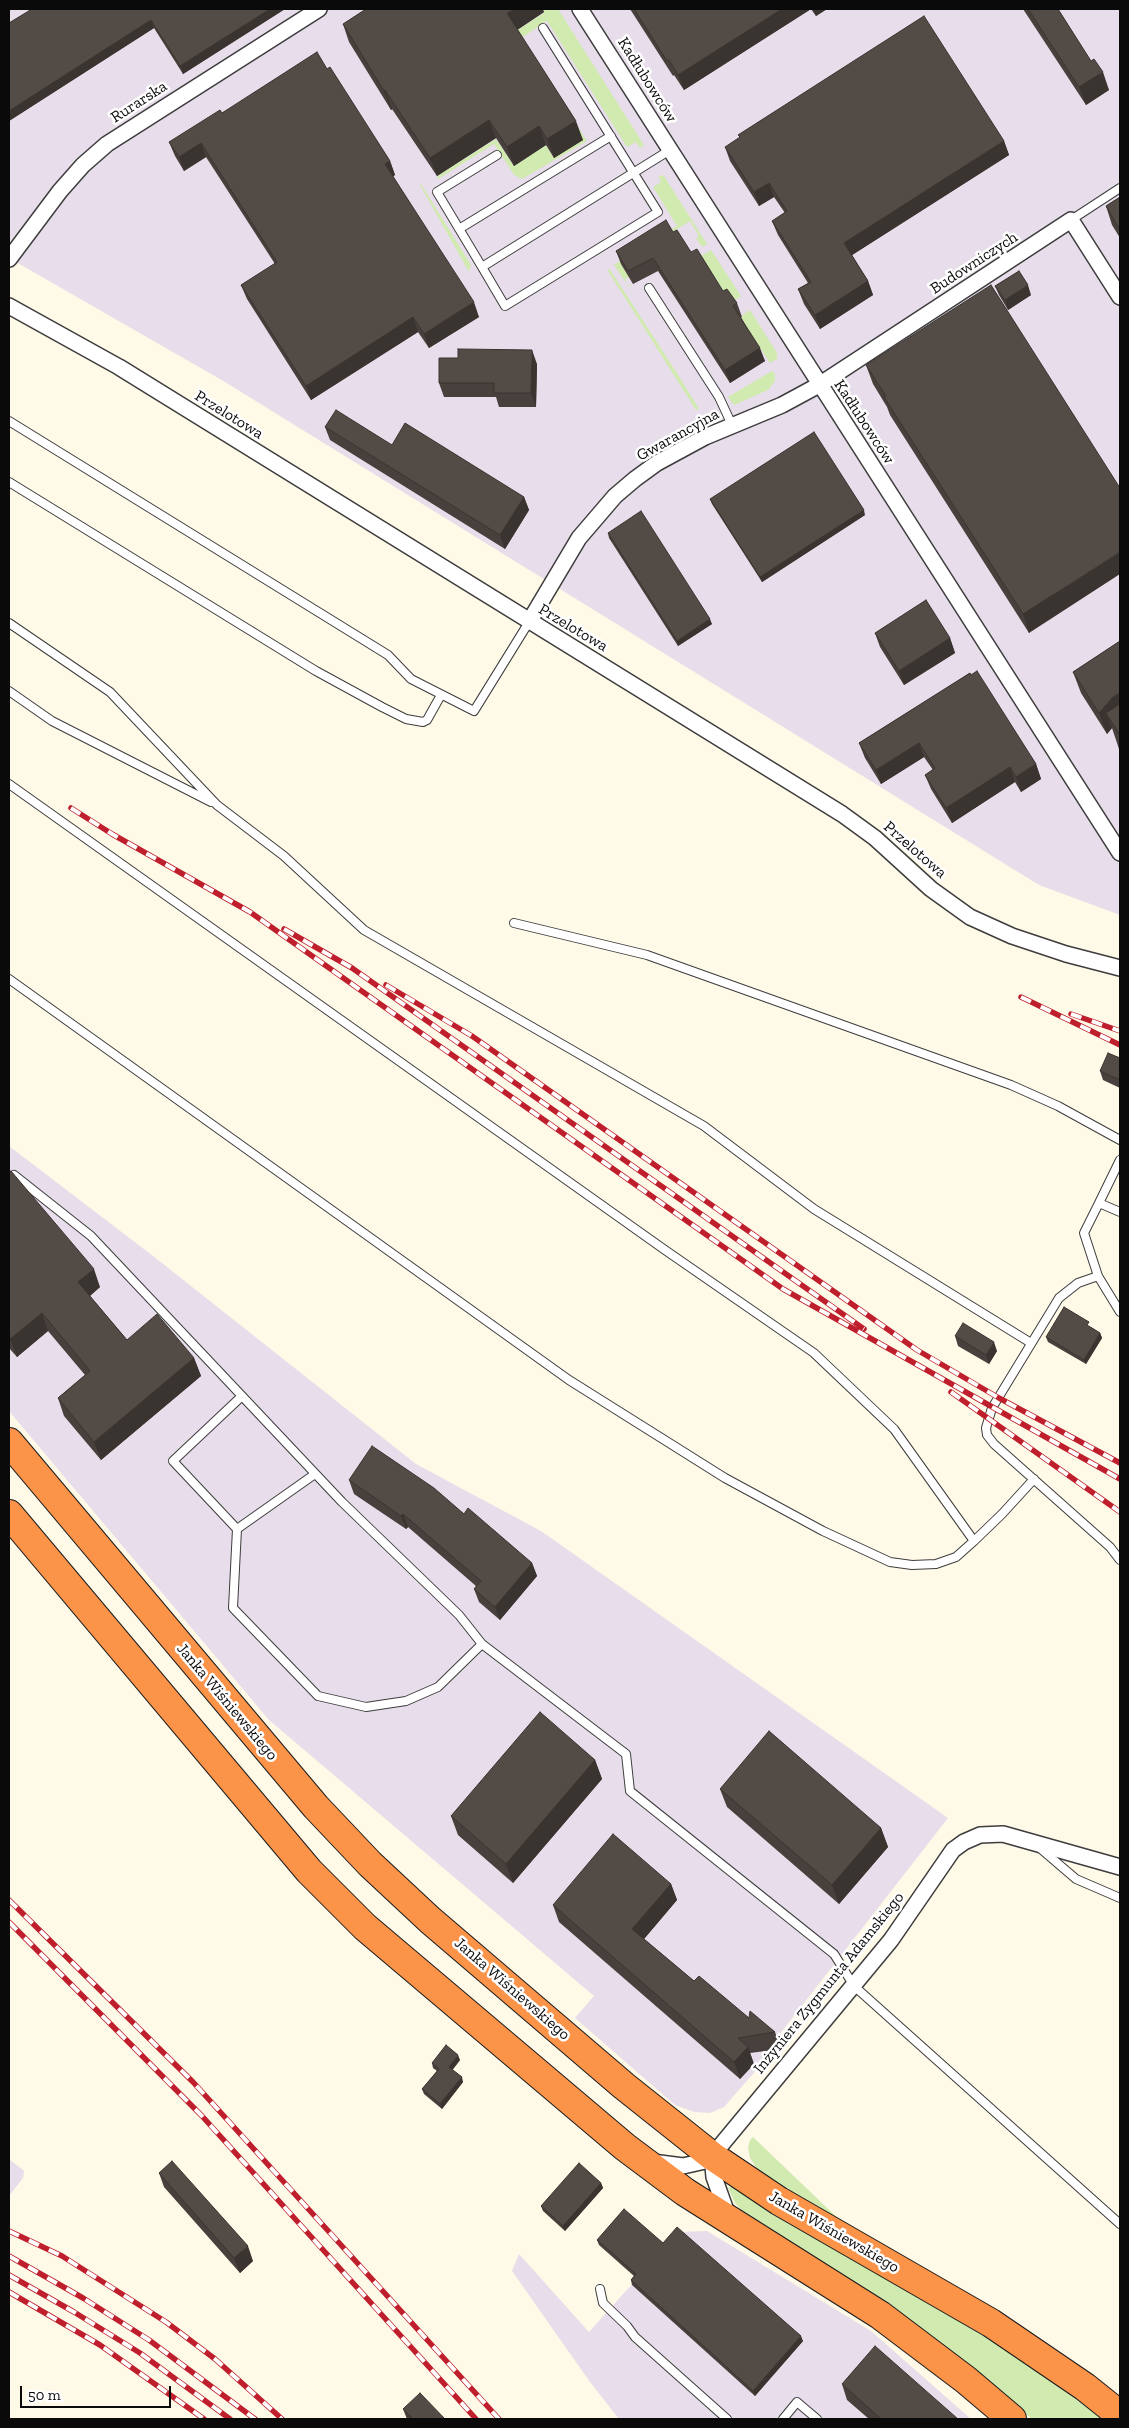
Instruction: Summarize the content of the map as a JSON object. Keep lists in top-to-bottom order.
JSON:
{
  "streets": {
    "highway": ["Janka Wiśniewskiego"],
    "street": [
      "Kadłubowców",
      "Rurarska",
      "Budowniczych",
      "Przelotowa",
      "Gwarancyjna",
      "Inżyniera Zygmunta Adamskiego"
    ]
  },
  "crossings": [
    ["Kadłubowców", "Budowniczych"],
    ["Kadłubowców", "Gwarancyjna"],
    ["Budowniczych", "Gwarancyjna"],
    ["Przelotowa", "Gwarancyjna"],
    ["Janka Wiśniewskiego", "Inżyniera Zygmunta Adamskiego"]
  ],
  "scale_bar": "50 m"
}
